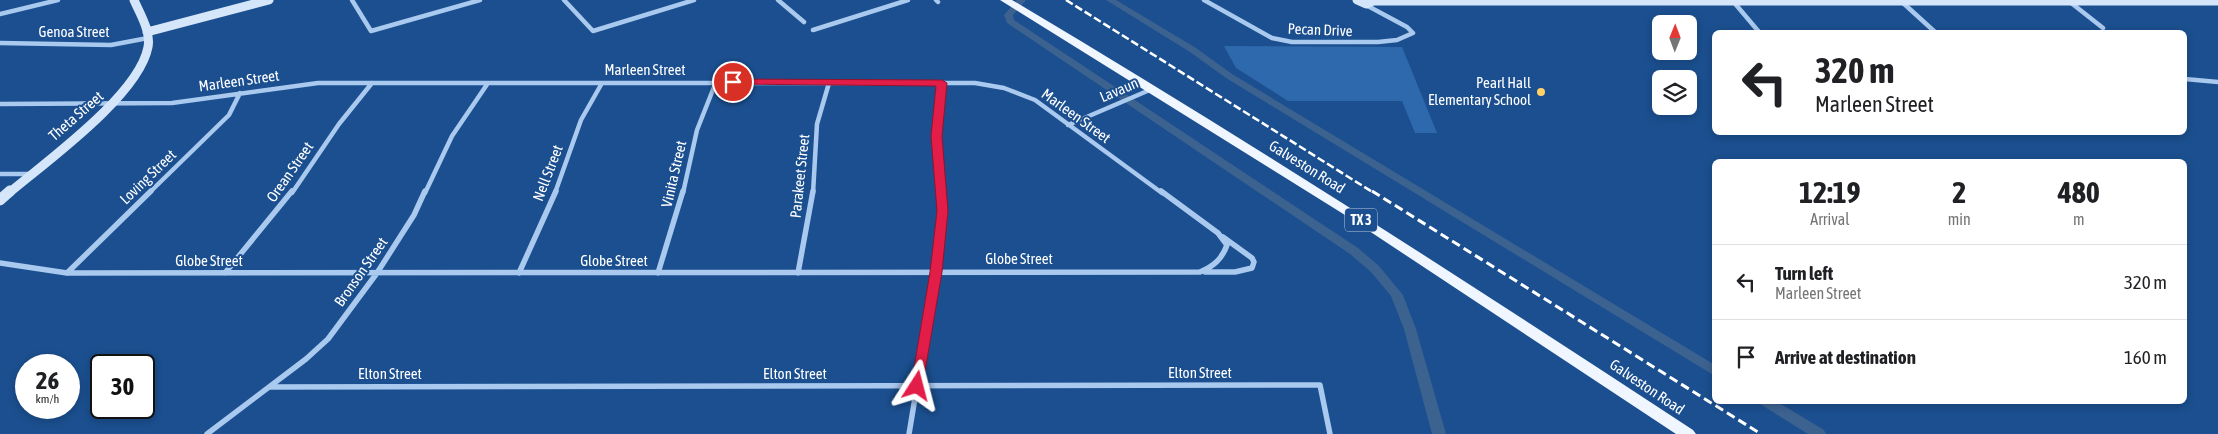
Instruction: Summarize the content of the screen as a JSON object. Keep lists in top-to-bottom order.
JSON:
{
  "streets": {
    "main road": ["Galveston Road", "TX 3"],
    "street": [
      "Pecan Drive",
      "Genoa Street",
      "Marleen Street",
      "Lavaun",
      "Theta Street",
      "Orean Street",
      "Nell Street",
      "Vinita Street",
      "Parakeet Street",
      "Loving Street",
      "Globe Street",
      "Bronson Street",
      "Elton Street"
    ]
  },
  "crossings": [
    ["Genoa Street", "Theta Street"],
    ["Marleen Street", "Lavaun"],
    ["Marleen Street", "Theta Street"],
    ["Marleen Street", "Orean Street"],
    ["Marleen Street", "Nell Street"],
    ["Marleen Street", "Vinita Street"],
    ["Marleen Street", "Parakeet Street"],
    ["Marleen Street", "Loving Street"],
    ["Marleen Street", "Globe Street"],
    ["Marleen Street", "Bronson Street"],
    ["Lavaun", "Galveston Road"],
    ["Orean Street", "Globe Street"],
    ["Nell Street", "Globe Street"],
    ["Vinita Street", "Globe Street"],
    ["Parakeet Street", "Globe Street"],
    ["Loving Street", "Globe Street"],
    ["Globe Street", "Bronson Street"],
    ["Bronson Street", "Elton Street"]
  ],
  "places": ["Pearl Hall Elementary School"],
  "north": "top",
  "page": {
    "turn": ["320 m", "Marleen Street"],
    "eta": [
      "12:19",
      "Arrival",
      "2",
      "min",
      "480",
      "m"
    ],
    "list": [
      {
        "name": "Turn left",
        "note": "Marleen Street",
        "value": "320 m"
      },
      {
        "name": "Arrive at destination",
        "value": "160 m"
      }
    ],
    "speed": "26 km/h",
    "limit": "30"
  }
}
